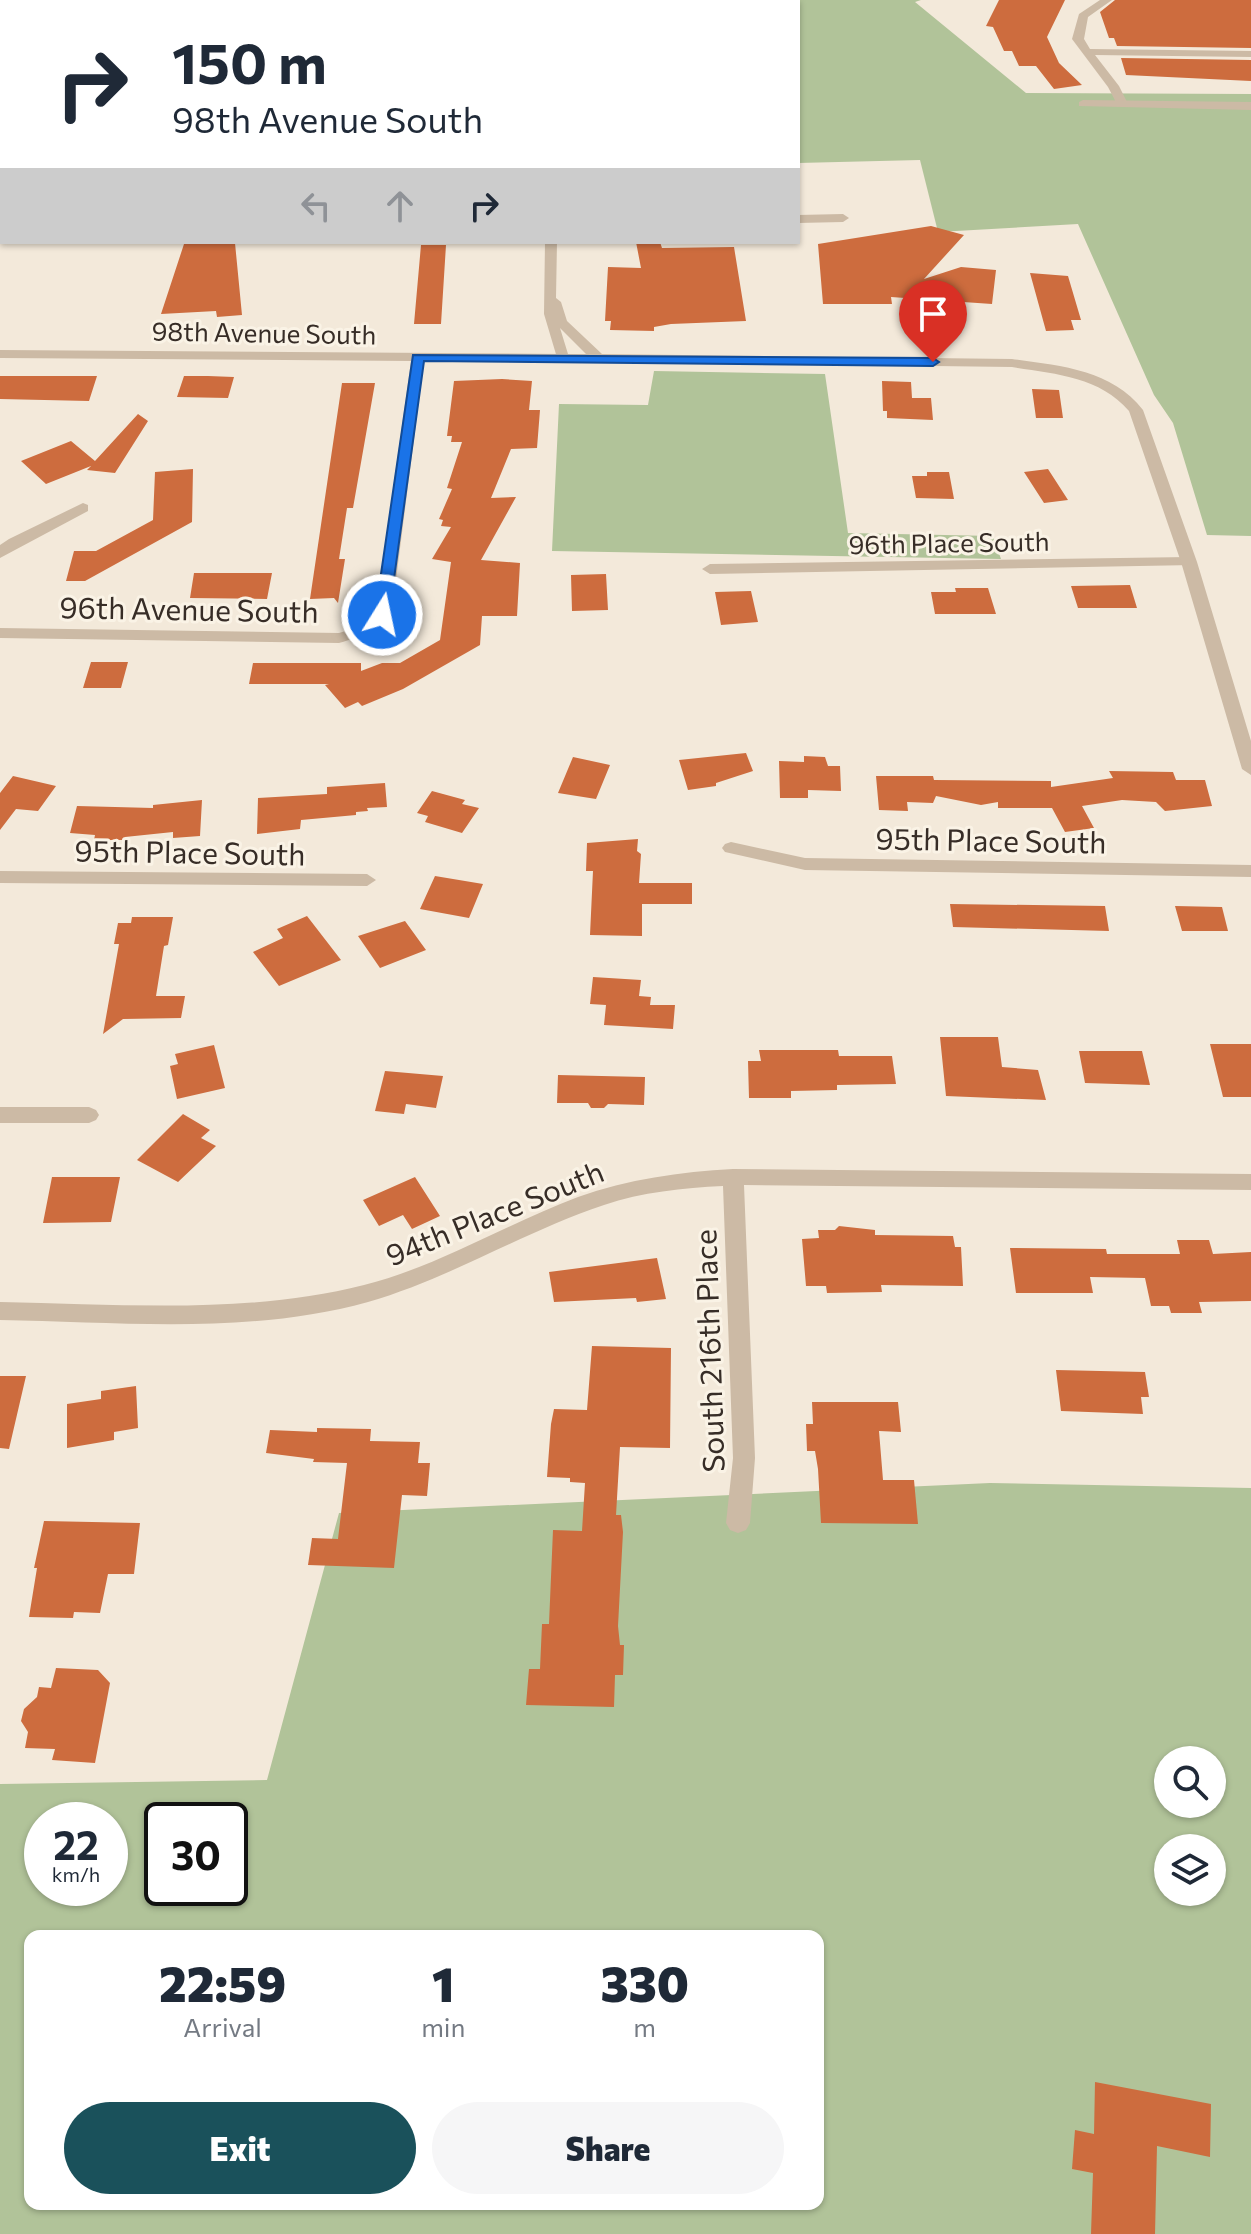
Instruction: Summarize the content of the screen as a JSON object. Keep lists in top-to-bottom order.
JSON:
{
  "streets": {
    "street": [
      "98th Avenue South",
      "96th Place South",
      "96th Avenue South",
      "95th Place South",
      "94th Place South",
      "South 216th Place"
    ]
  },
  "crossings": [
    ["98th Avenue South", "96th Place South"],
    ["98th Avenue South", "96th Avenue South"],
    ["94th Place South", "South 216th Place"]
  ],
  "page": {
    "turn": ["150 m", "98th Avenue South"],
    "speed": "22 km/h",
    "limit": "30",
    "eta": [
      "22:59",
      "Arrival",
      "1",
      "min",
      "330",
      "m"
    ],
    "buttons": ["Exit", "Share"]
  }
}
